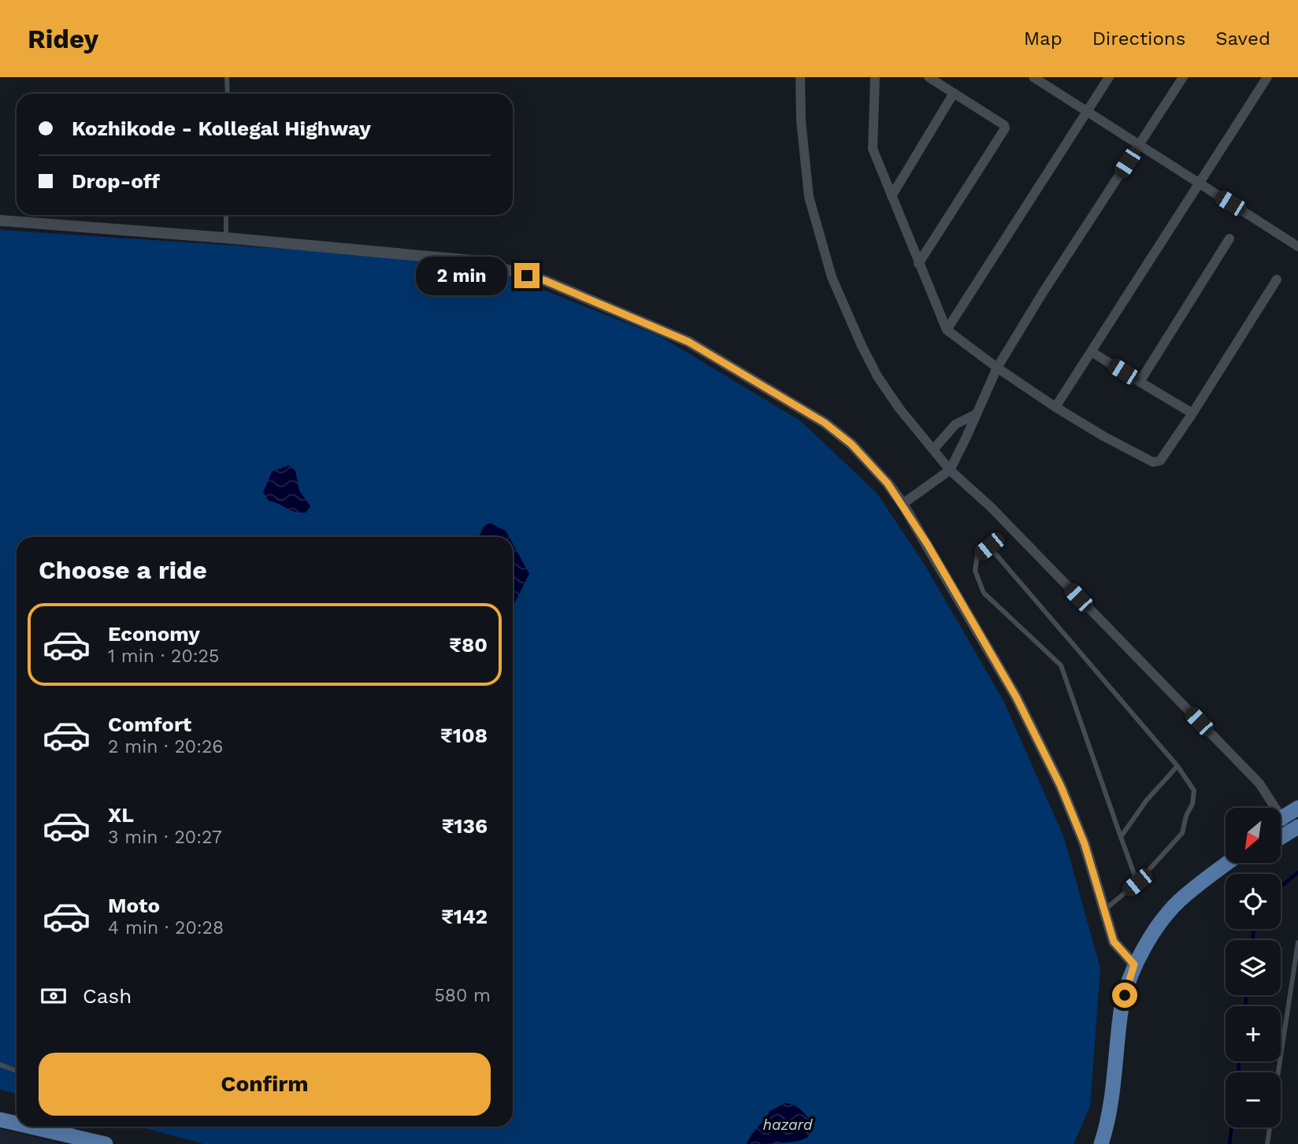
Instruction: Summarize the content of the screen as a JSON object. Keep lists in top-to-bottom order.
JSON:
{
  "water": ["hazard"],
  "north": "bottom left",
  "page": {
    "header": "Ridey",
    "nav": ["Map", "Directions", "Saved"],
    "banner": ["Kozhikode - Kollegal Highway", "Drop-off"],
    "bubble": "2 min",
    "heading": "Choose a ride",
    "list": [
      {
        "name": "Economy",
        "note": "1 min · 20:25",
        "value": "₹80"
      },
      {
        "name": "Comfort",
        "note": "2 min · 20:26",
        "value": "₹108"
      },
      {
        "name": "XL",
        "note": "3 min · 20:27",
        "value": "₹136"
      },
      {
        "name": "Moto",
        "note": "4 min · 20:28",
        "value": "₹142"
      }
    ],
    "map_buttons": ["+", "−"],
    "pay": ["Cash", "580 m"],
    "buttons": "Confirm"
  }
}
